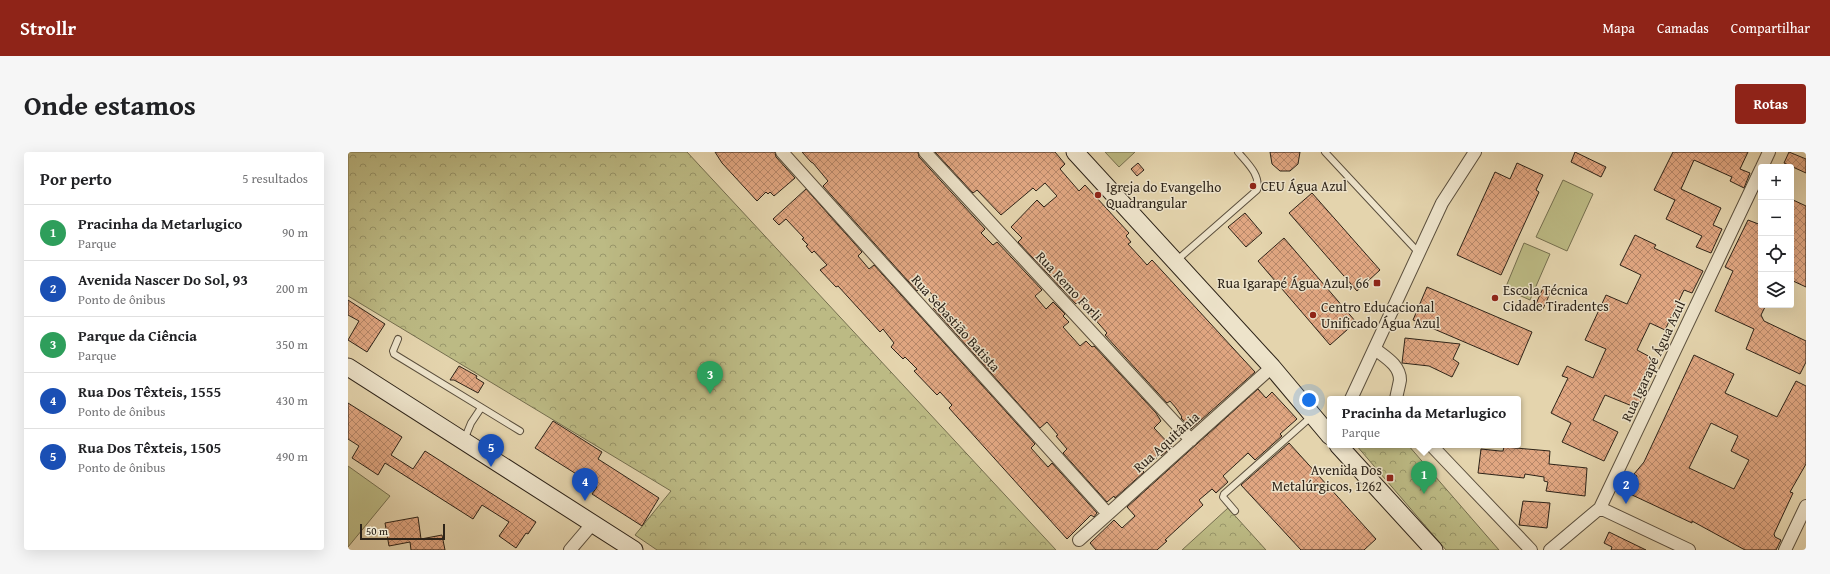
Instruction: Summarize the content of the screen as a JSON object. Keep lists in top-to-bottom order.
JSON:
{
  "streets": {
    "street": [
      "Rua Remo Forli",
      "Rua Sebastião Batista",
      "Rua Igarapé Água Azul",
      "Rua Aquitânia"
    ]
  },
  "crossings": [
    ["Rua Remo Forli", "Rua Aquitânia"],
    ["Rua Sebastião Batista", "Rua Aquitânia"]
  ],
  "places": {
    "other": [
      "CEU Água Azul",
      "Igreja do Evangelho Quadrangular",
      "Escola Técnica Cidade Tiradentes",
      "Centro Educacional Unificado Água Azul"
    ],
    "transit": ["Rua Igarapé Água Azul, 66", "Avenida Dos Metalúrgicos, 1262"]
  },
  "scale_bar": "50 m",
  "page": {
    "header": "Strollr",
    "nav": ["Mapa", "Camadas", "Compartilhar"],
    "title": "Onde estamos",
    "buttons": "Rotas",
    "heading": ["Por perto", "5 resultados"],
    "map_buttons": ["+", "−"],
    "list": [
      {
        "mark": "1",
        "name": "Pracinha da Metarlugico",
        "note": "Parque",
        "value": "90 m"
      },
      {
        "mark": "2",
        "name": "Avenida Nascer Do Sol, 93",
        "note": "Ponto de ônibus",
        "value": "200 m"
      },
      {
        "mark": "3",
        "name": "Parque da Ciência",
        "note": "Parque",
        "value": "350 m"
      },
      {
        "mark": "4",
        "name": "Rua Dos Têxteis, 1555",
        "note": "Ponto de ônibus",
        "value": "430 m"
      },
      {
        "mark": "5",
        "name": "Rua Dos Têxteis, 1505",
        "note": "Ponto de ônibus",
        "value": "490 m"
      }
    ],
    "pins": [
      "3",
      "5",
      "1",
      "4",
      "2"
    ],
    "popup": ["Pracinha da Metarlugico", "Parque"],
    "scale": "50 m"
  }
}
